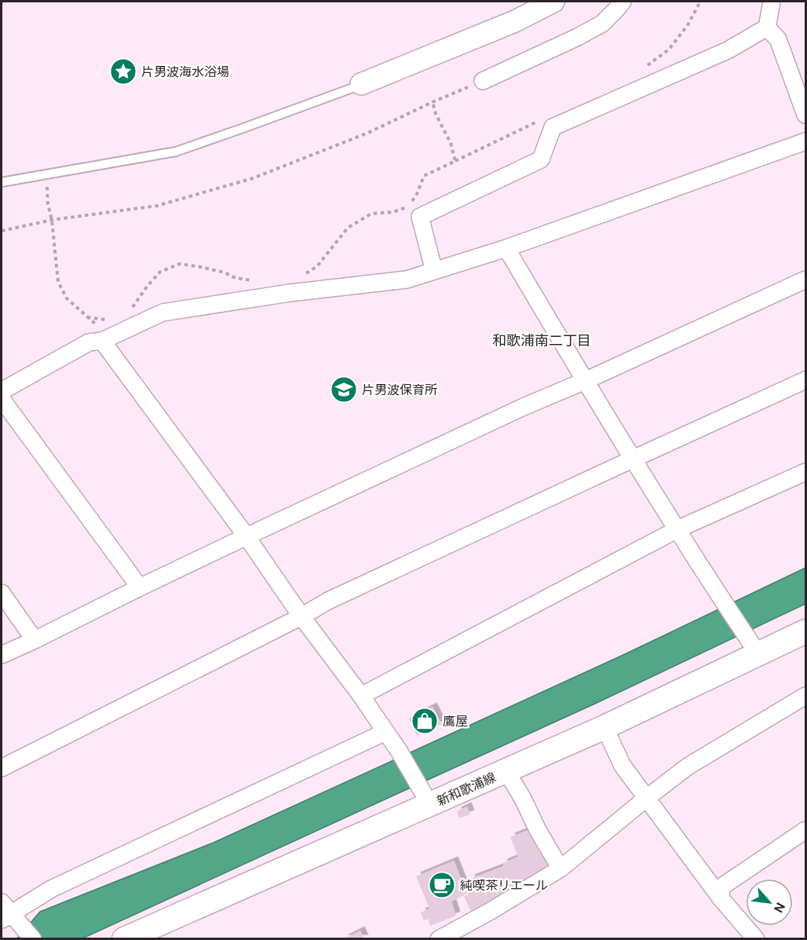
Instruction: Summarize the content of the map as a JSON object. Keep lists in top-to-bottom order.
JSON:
{
  "streets": {
    "main road": ["新和歌浦線"]
  },
  "districts": ["和歌浦南二丁目"],
  "places": {
    "place": ["片男波海水浴場"],
    "school or university": ["片男波保育所"],
    "shop": ["鷹屋"],
    "cafe": ["純喫茶リエール"]
  },
  "north": "bottom right"
}
